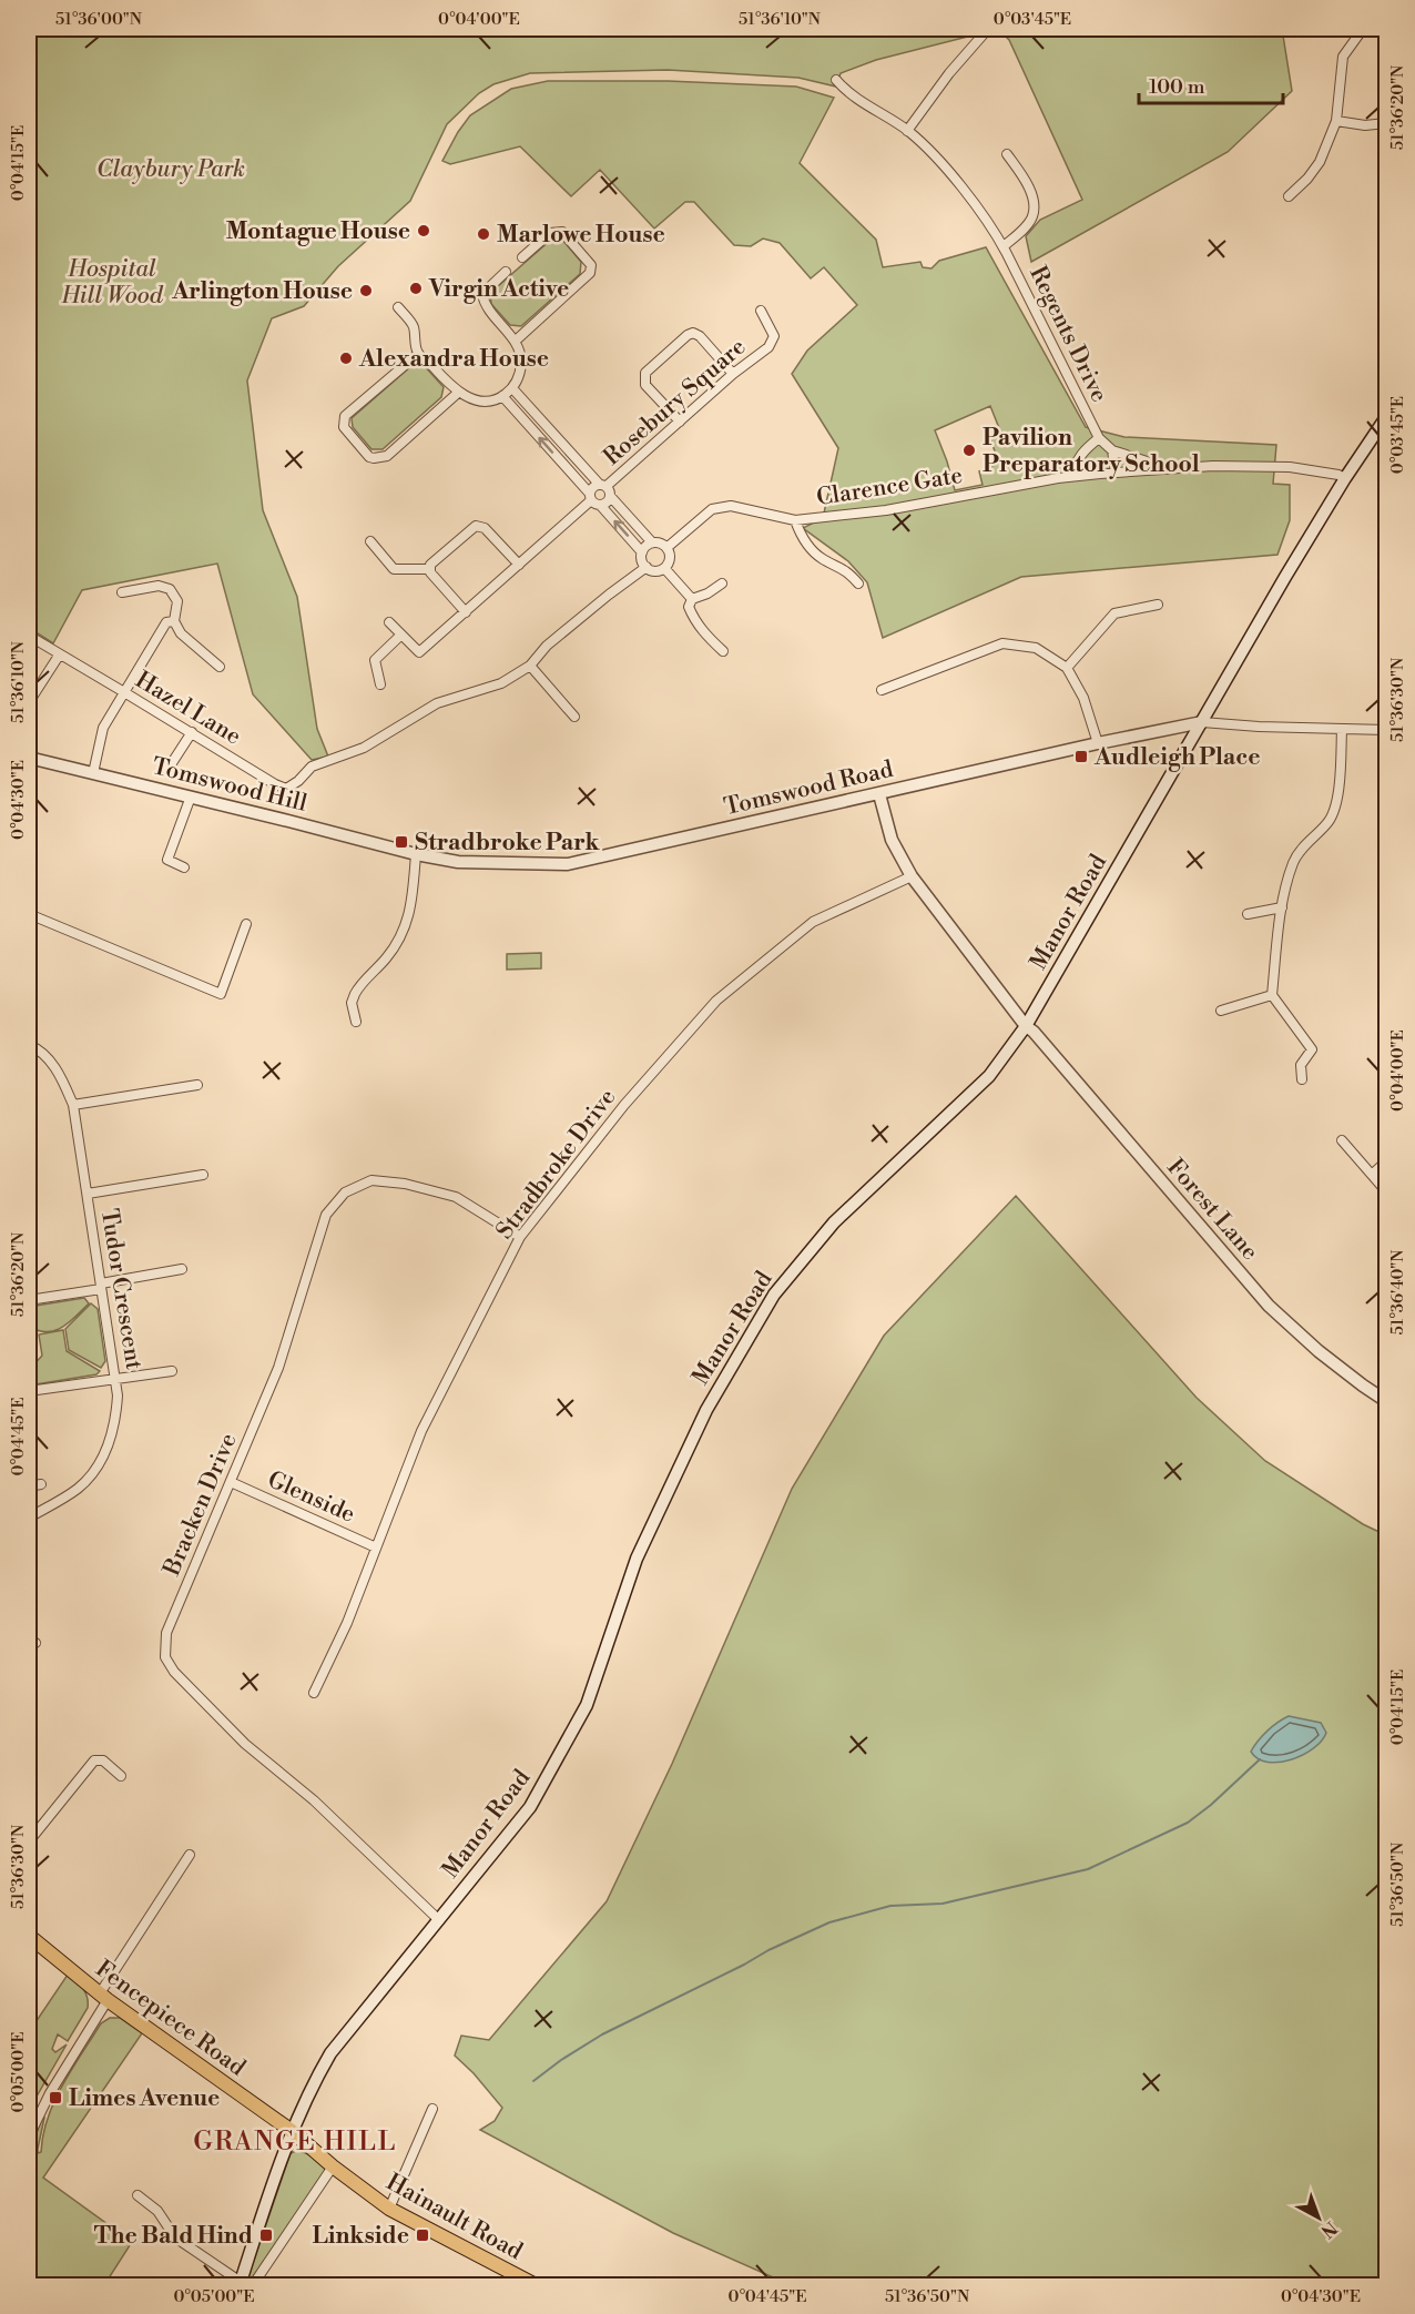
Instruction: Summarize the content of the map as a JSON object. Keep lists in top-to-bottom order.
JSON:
{
  "streets": {
    "main road": [
      "Tomswood Hill",
      "Tomswood Road",
      "Manor Road",
      "Forest Lane",
      "Fencepiece Road",
      "Hainault Road"
    ],
    "street": [
      "Regents Drive",
      "Rosebury Square",
      "Clarence Gate",
      "Hazel Lane",
      "Stradbroke Drive",
      "Tudor Crescent",
      "Glenside",
      "Bracken Drive"
    ]
  },
  "crossings": [
    ["Clarence Gate", "Manor Road"],
    ["Tomswood Hill", "Tomswood Road"],
    ["Tomswood Road", "Manor Road"],
    ["Tomswood Road", "Forest Lane"],
    ["Manor Road", "Forest Lane"],
    ["Manor Road", "Bracken Drive"],
    ["Manor Road", "Fencepiece Road"],
    ["Manor Road", "Hainault Road"],
    ["Stradbroke Drive", "Forest Lane"],
    ["Stradbroke Drive", "Glenside"],
    ["Stradbroke Drive", "Bracken Drive"],
    ["Glenside", "Bracken Drive"],
    ["Fencepiece Road", "Hainault Road"]
  ],
  "districts": ["GRANGE HILL"],
  "parks": ["Claybury Park", "Hospital Hill Wood"],
  "places": {
    "other": [
      "Montague House",
      "Marlowe House",
      "Virgin Active",
      "Arlington House",
      "Alexandra House",
      "Pavilion Preparatory School"
    ],
    "transit": [
      "Audleigh Place",
      "Stradbroke Park",
      "Limes Avenue",
      "The Bald Hind",
      "Linkside"
    ]
  },
  "scale_bar": "100 m",
  "north": "bottom right",
  "coordinates": [
    "51°36'00\"N",
    "0°04'00\"E",
    "51°36'10\"N",
    "0°03'45\"E",
    "51°36'20\"N",
    "0°04'15\"E",
    "51°36'30\"N",
    "0°04'30\"E",
    "51°36'40\"N",
    "0°04'45\"E",
    "51°36'50\"N",
    "0°05'00\"E"
  ]
}
